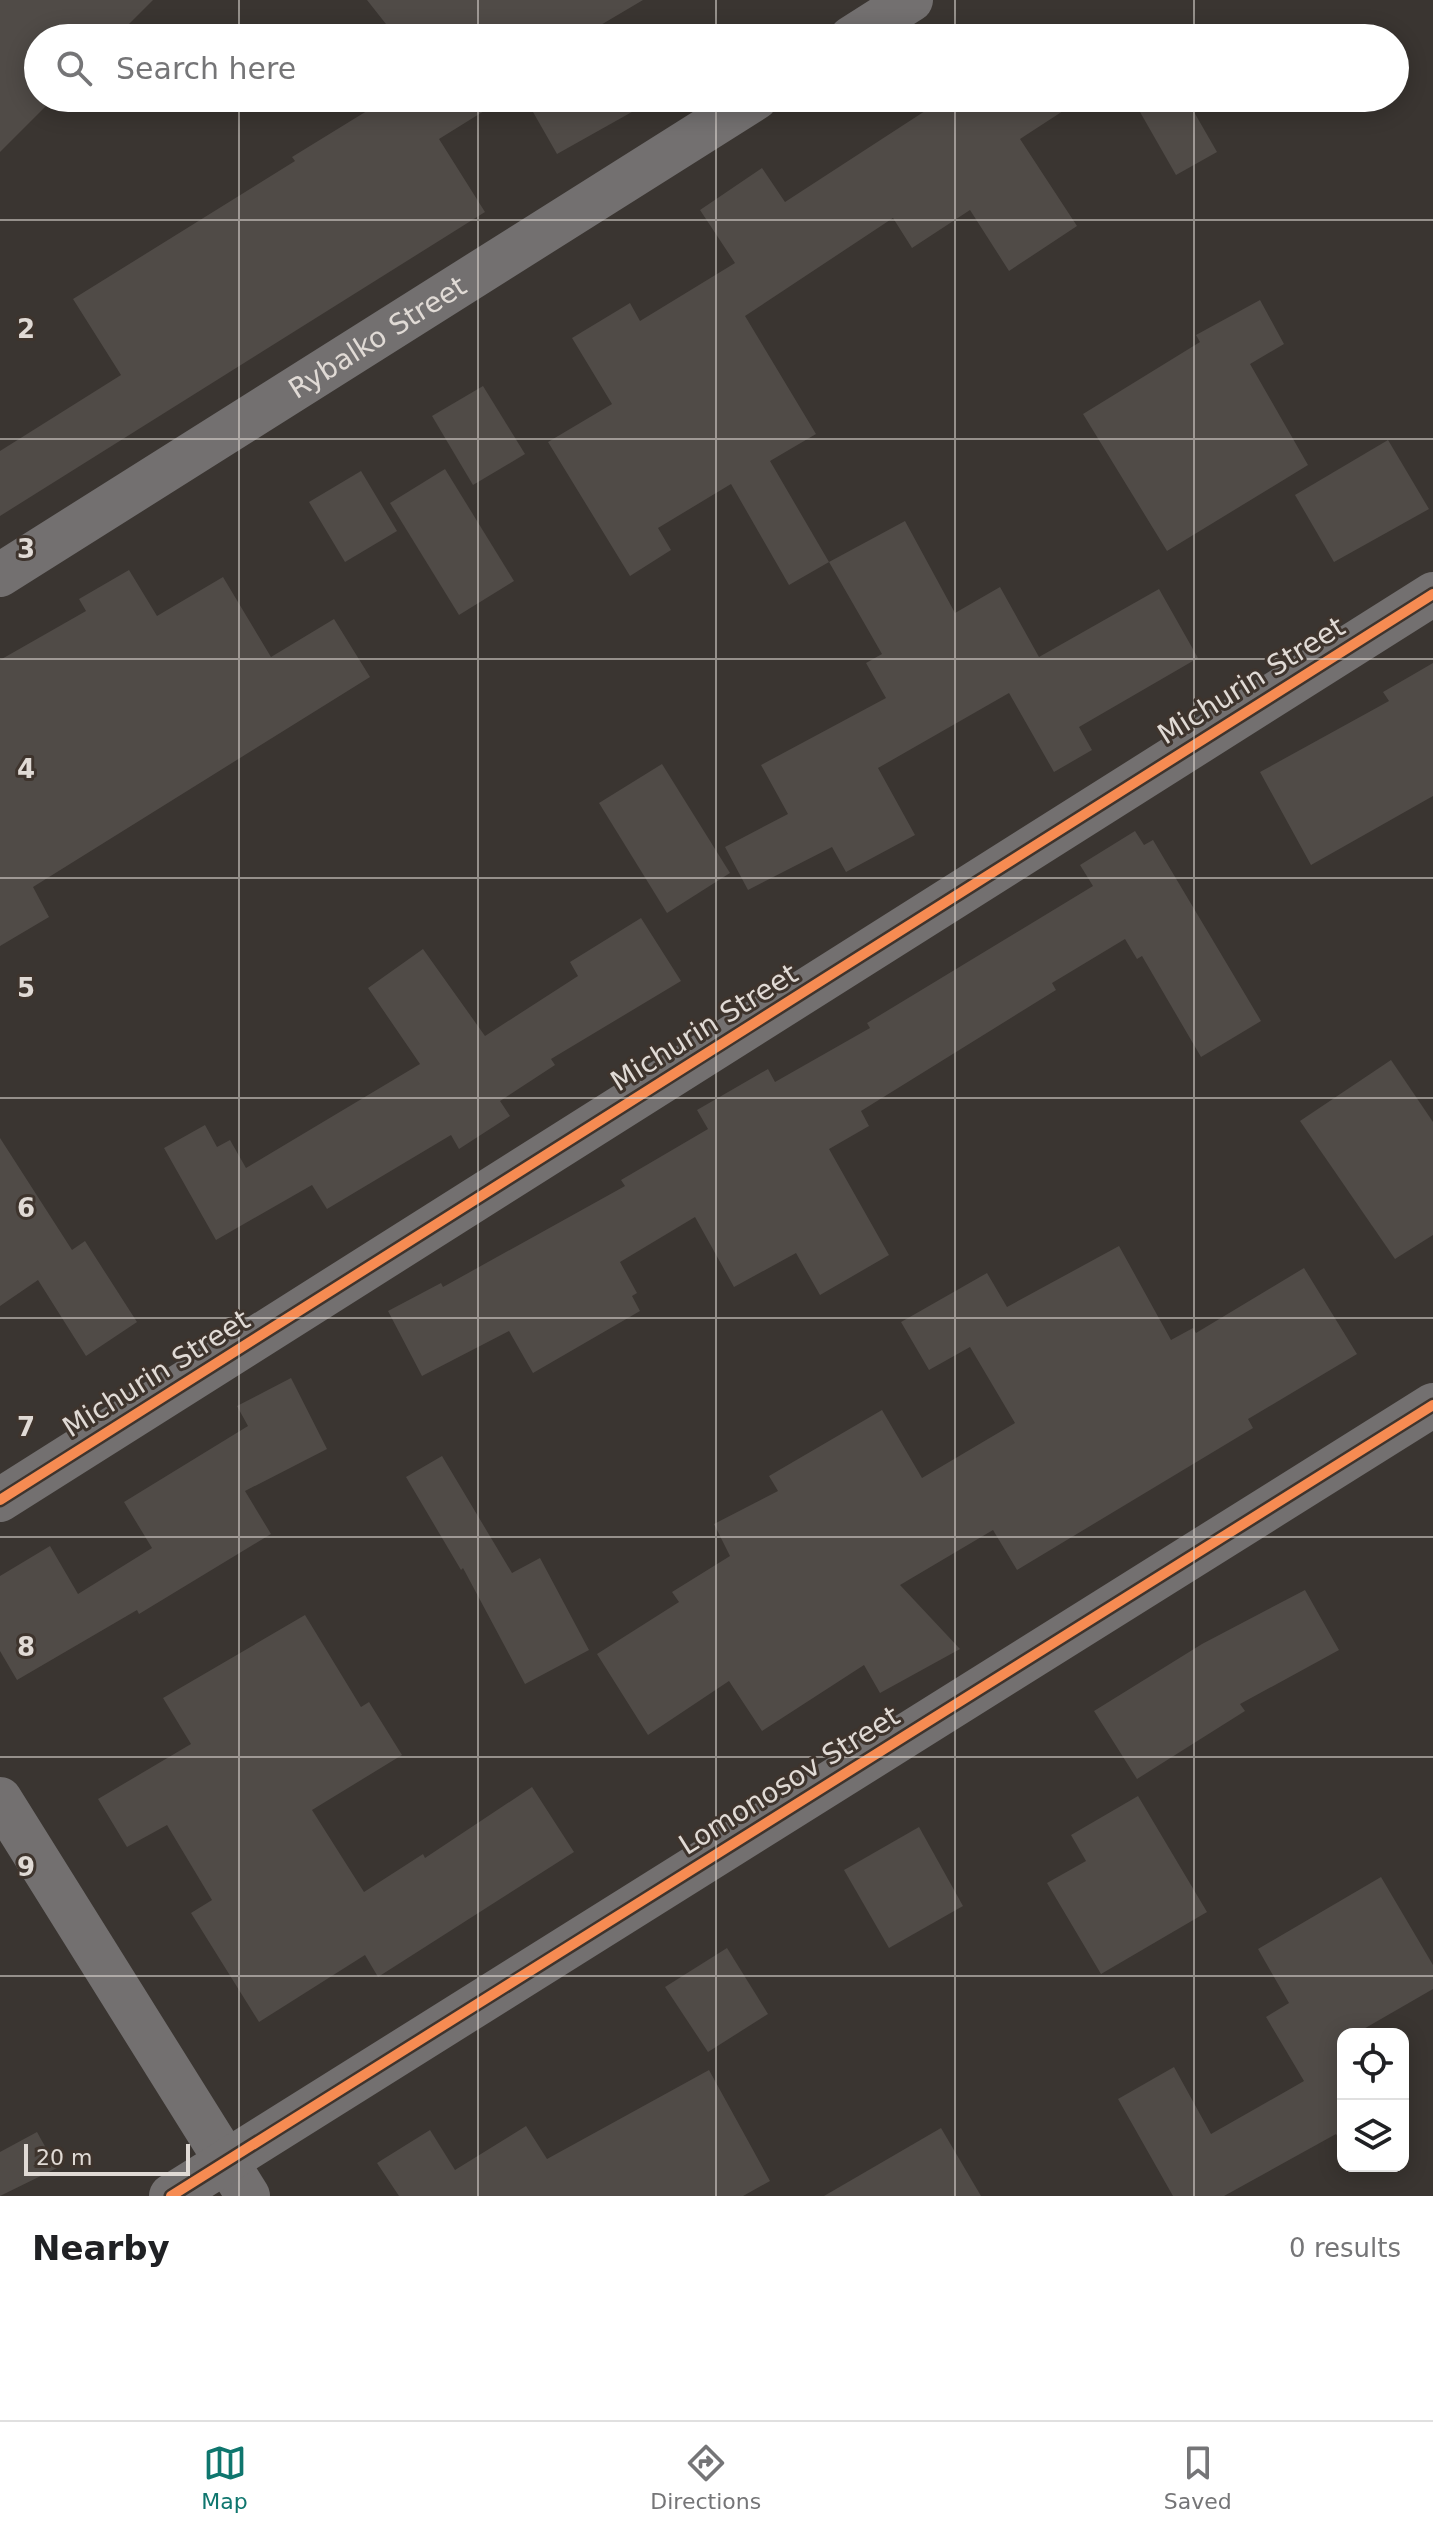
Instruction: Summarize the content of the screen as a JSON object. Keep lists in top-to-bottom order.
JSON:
{
  "streets": {
    "street": ["Rybalko Street", "Michurin Street", "Lomonosov Street"]
  },
  "scale_bar": "20 m",
  "page": {
    "search": "Search here",
    "scale": "20 m",
    "heading": ["Nearby", "0 results"],
    "nav": ["Map", "Directions", "Saved"]
  },
  "grid": {
    "rows": [
      "2",
      "3",
      "4",
      "5",
      "6",
      "7",
      "8",
      "9"
    ]
  }
}
